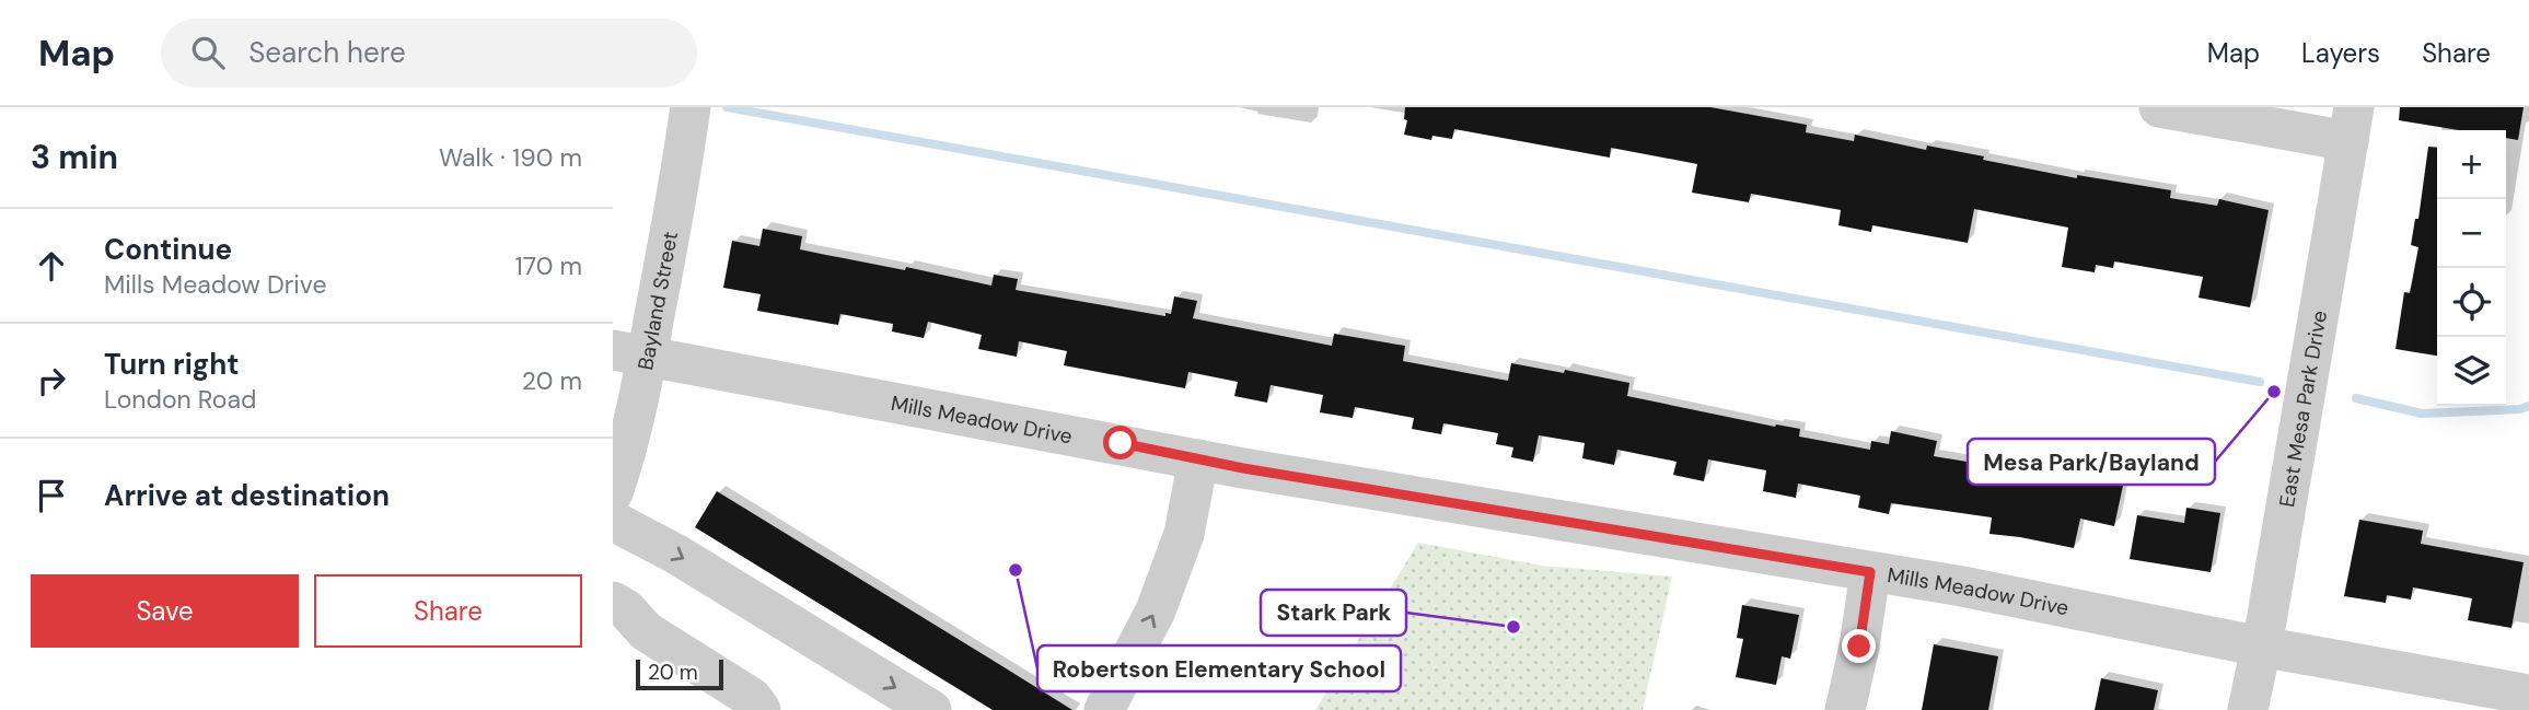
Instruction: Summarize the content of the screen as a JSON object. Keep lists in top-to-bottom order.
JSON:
{
  "streets": {
    "street": ["Bayland Street", "East Mesa Park Drive", "Mills Meadow Drive"]
  },
  "crossings": [
    ["Bayland Street", "Mills Meadow Drive"],
    ["East Mesa Park Drive", "Mills Meadow Drive"]
  ],
  "places": ["Mesa Park/Bayland", "Robertson Elementary School", "Stark Park"],
  "scale_bar": "20 m",
  "page": {
    "header": "Map",
    "search": "Search here",
    "nav": ["Map", "Layers", "Share"],
    "heading": ["3 min", "Walk · 190 m"],
    "map_buttons": ["+", "−"],
    "list": [
      ["Continue", "Mills Meadow Drive", "170 m"],
      ["Turn right", "London Road", "20 m"],
      "Arrive at destination"
    ],
    "buttons": ["Save", "Share"],
    "scale": "20 m"
  }
}
